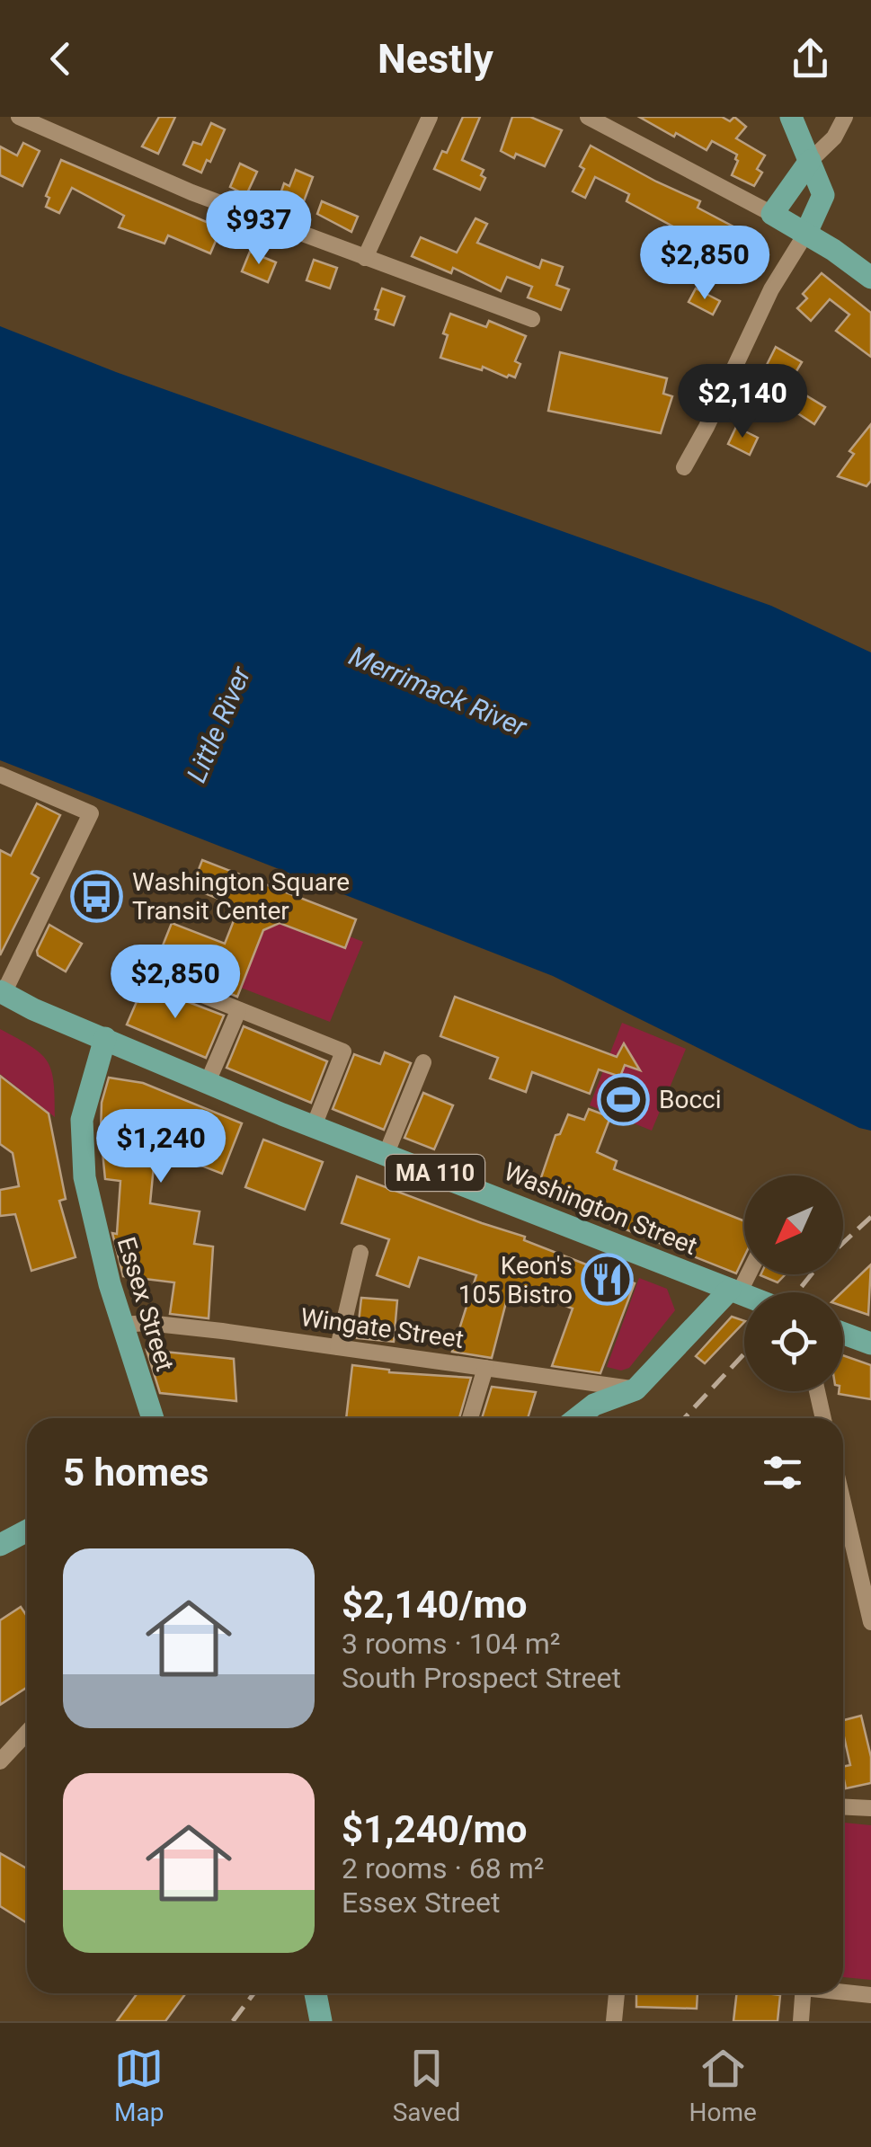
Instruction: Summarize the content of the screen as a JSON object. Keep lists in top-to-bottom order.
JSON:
{
  "streets": {
    "main road": ["MA 110", "Washington Street", "Essex Street"],
    "street": ["Wingate Street"]
  },
  "crossings": [
    ["MA 110", "Washington Street"],
    ["MA 110", "Essex Street"],
    ["Washington Street", "Essex Street"],
    ["Essex Street", "Wingate Street"]
  ],
  "water": ["Merrimack River", "Little River"],
  "places": {
    "bus stop": ["Washington Square Transit Center"],
    "sports": ["Bocci"],
    "restaurant": ["Keon's 105 Bistro"]
  },
  "north": "bottom left",
  "page": {
    "header": "Nestly",
    "price": [
      "$937",
      "$2,850",
      "$2,140",
      "$2,850",
      "$1,240"
    ],
    "heading": "5 homes",
    "list": [
      {
        "name": "$2,140/mo",
        "note": "3 rooms · 104 m² · South Prospect Street"
      },
      {
        "name": "$1,240/mo",
        "note": "2 rooms · 68 m² · Essex Street"
      }
    ],
    "tabs": ["Map", "Saved", "Home"]
  }
}
